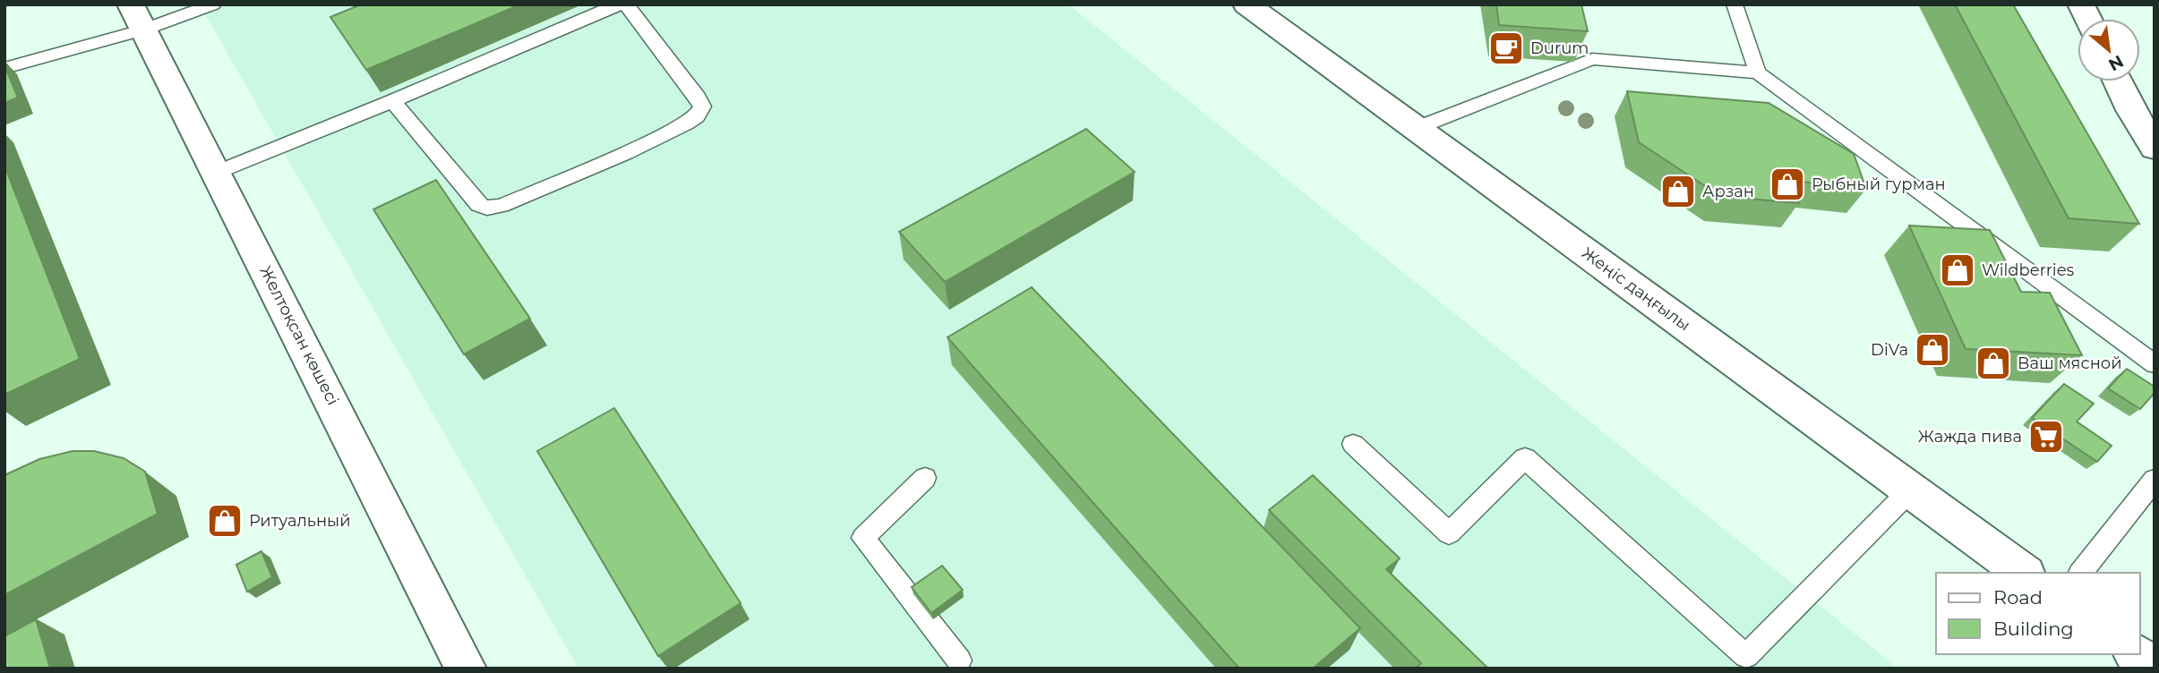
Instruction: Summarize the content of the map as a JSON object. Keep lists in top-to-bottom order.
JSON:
{
  "streets": {
    "street": ["Жеңіс даңғылы", "Желтоқсан көшесі"]
  },
  "places": {
    "cafe": ["Durum"],
    "shop": [
      "Рыбный гурман",
      "Арзан",
      "Wildberries",
      "DiVa",
      "Ваш мясной",
      "Ритуальный"
    ],
    "supermarket": ["Жажда пива"]
  },
  "legend": ["Road", "Building"],
  "north": "bottom right"
}
